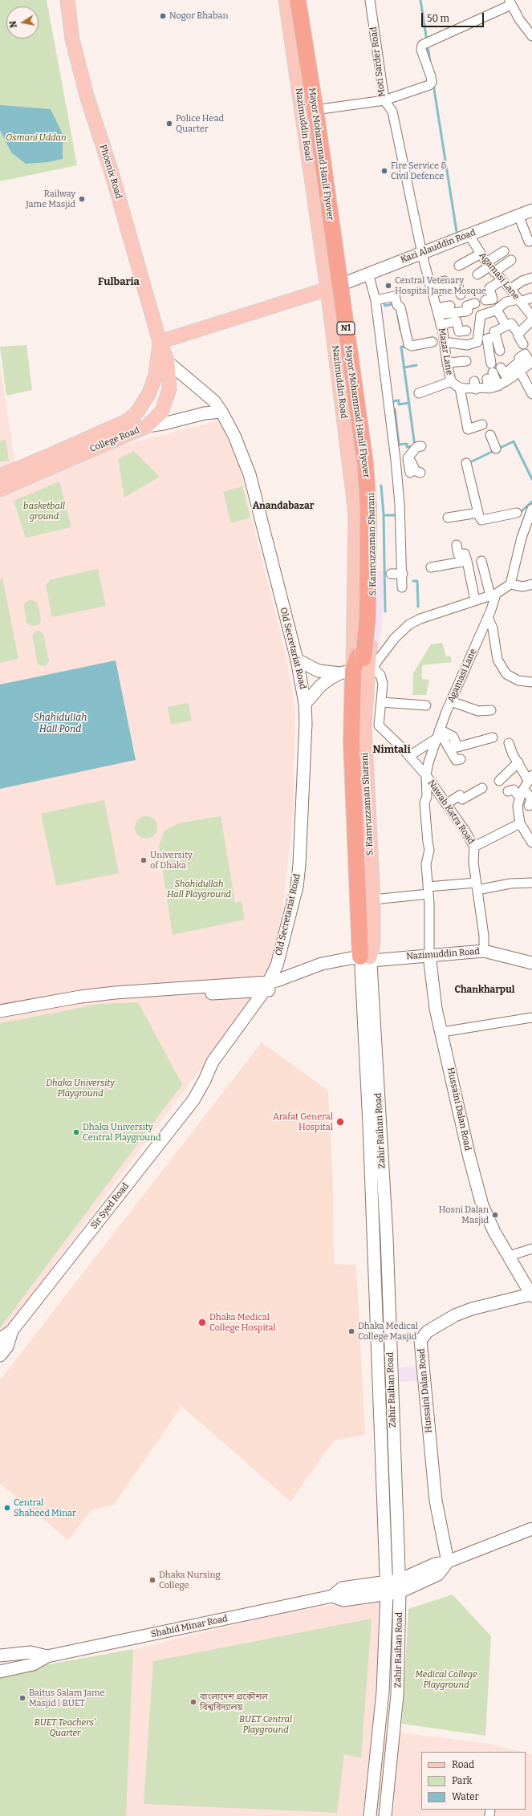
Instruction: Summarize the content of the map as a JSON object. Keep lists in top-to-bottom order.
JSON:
{
  "streets": {
    "highway": ["Mayor Mohammad Hanif Flyover", "N1"],
    "main road": [
      "Nazimuddin Road",
      "Phoenix Road",
      "Kazi Alauddin Road",
      "College Road",
      "S. Kamruzzaman Sharani",
      "Old Secretariat Road",
      "Hussaini Dalan Road",
      "Zahir Raihan Road",
      "Sir Syed Road",
      "Shahid Minar Road"
    ],
    "street": [
      "Moti Sarder Road",
      "Agamasi Lane",
      "Mazar Lane",
      "Nawab Katra Road"
    ]
  },
  "crossings": [
    ["Moti Sarder Road", "Mazar Lane"],
    ["Moti Sarder Road", "S. Kamruzzaman Sharani"],
    ["Nazimuddin Road", "Mayor Mohammad Hanif Flyover"],
    ["Nazimuddin Road", "S. Kamruzzaman Sharani"],
    ["Nazimuddin Road", "Old Secretariat Road"],
    ["Nazimuddin Road", "Nawab Katra Road"],
    ["Nazimuddin Road", "Hussaini Dalan Road"],
    ["Nazimuddin Road", "Zahir Raihan Road"],
    ["Nazimuddin Road", "Sir Syed Road"],
    ["Mayor Mohammad Hanif Flyover", "S. Kamruzzaman Sharani"],
    ["Phoenix Road", "College Road"],
    ["Kazi Alauddin Road", "Agamasi Lane"],
    ["Kazi Alauddin Road", "Mazar Lane"],
    ["Kazi Alauddin Road", "S. Kamruzzaman Sharani"],
    ["Agamasi Lane", "Nawab Katra Road"],
    ["College Road", "Old Secretariat Road"],
    ["S. Kamruzzaman Sharani", "Zahir Raihan Road"],
    ["Old Secretariat Road", "Sir Syed Road"],
    ["Nawab Katra Road", "Hussaini Dalan Road"],
    ["Hussaini Dalan Road", "Shahid Minar Road"],
    ["Zahir Raihan Road", "Shahid Minar Road"]
  ],
  "districts": [
    "Fulbaria",
    "Anandabazar",
    "Nimtali",
    "Chankharpul"
  ],
  "water": ["Shahidullah Hall Pond"],
  "parks": [
    "Osmani Uddan",
    "basketball ground",
    "Shahidullah Hall Playground",
    "Dhaka University Playground",
    "Medical College Playground",
    "BUET Central Playground",
    "BUET Teachers' Quarter"
  ],
  "places": [
    "Nogor Bhaban",
    "Police Head Quarter",
    "Fire Service & Civil Defence",
    "Railway Jame Masjid",
    "Central Vetenary Hospital Jame Mosque",
    "University of Dhaka",
    "Arafat General Hospital",
    "Dhaka University Central Playground",
    "Hosni Dalan Masjid",
    "Dhaka Medical College Hospital",
    "Dhaka Medical College Masjid",
    "Central Shaheed Minar",
    "Dhaka Nursing College",
    "Baitus Salam Jame Masjid | BUET",
    "বাংলাদেশ প্রকৌশল বিশ্ববিদ্যালয়"
  ],
  "legend": ["Road", "Park", "Water"],
  "scale_bar": "50 m",
  "north": "left"
}
